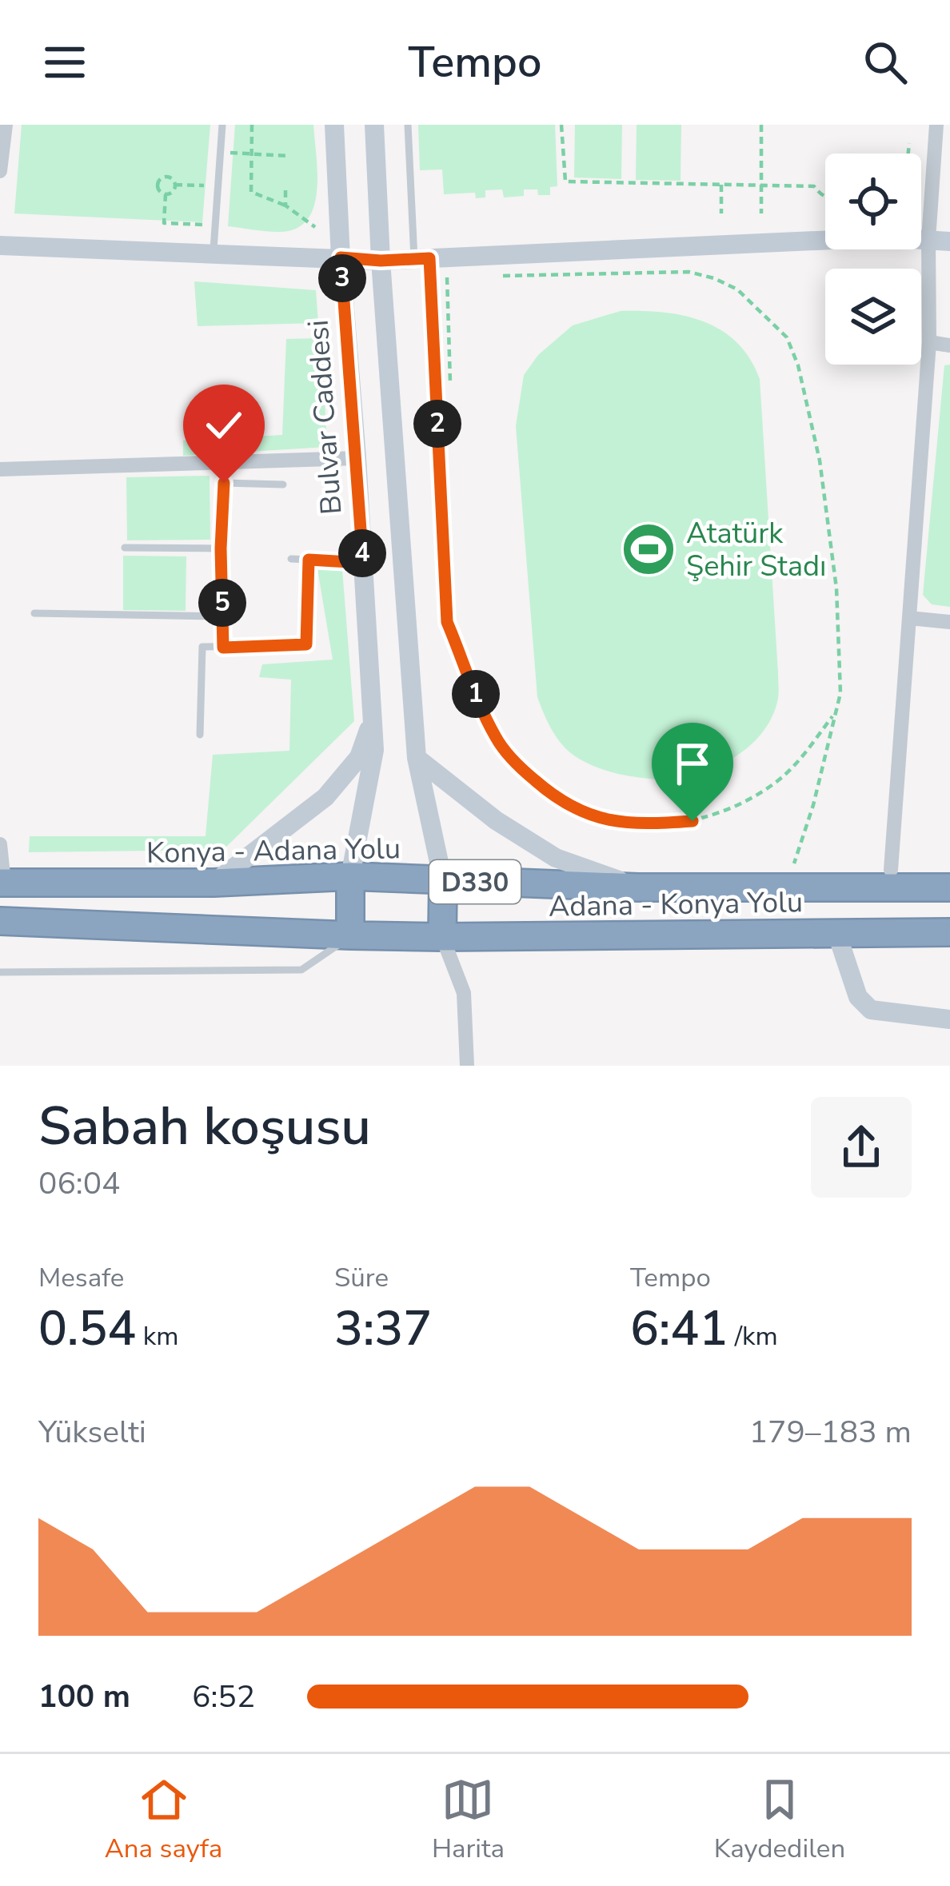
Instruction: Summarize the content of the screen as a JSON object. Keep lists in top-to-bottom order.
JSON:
{
  "streets": {
    "highway": ["Konya - Adana Yolu", "D330", "Adana - Konya Yolu"],
    "main road": ["Bulvar Caddesi"]
  },
  "crossings": [
    ["Bulvar Caddesi", "Konya - Adana Yolu"]
  ],
  "places": {
    "sports": ["Atatürk Şehir Stadı"]
  },
  "page": {
    "header": "Tempo",
    "pins": [
      "3",
      "2",
      "4",
      "5",
      "1"
    ],
    "heading": ["Sabah koşusu", "06:04"],
    "stats": [
      ["Mesafe", "0.54 km"],
      ["Süre", "3:37"],
      ["Tempo", "6:41 /km"]
    ],
    "chart": ["Yükselti", "179–183 m"],
    "list": [
      {
        "name": "100 m",
        "note": "6:52"
      }
    ],
    "tabs": ["Ana sayfa", "Harita", "Kaydedilen"]
  }
}
